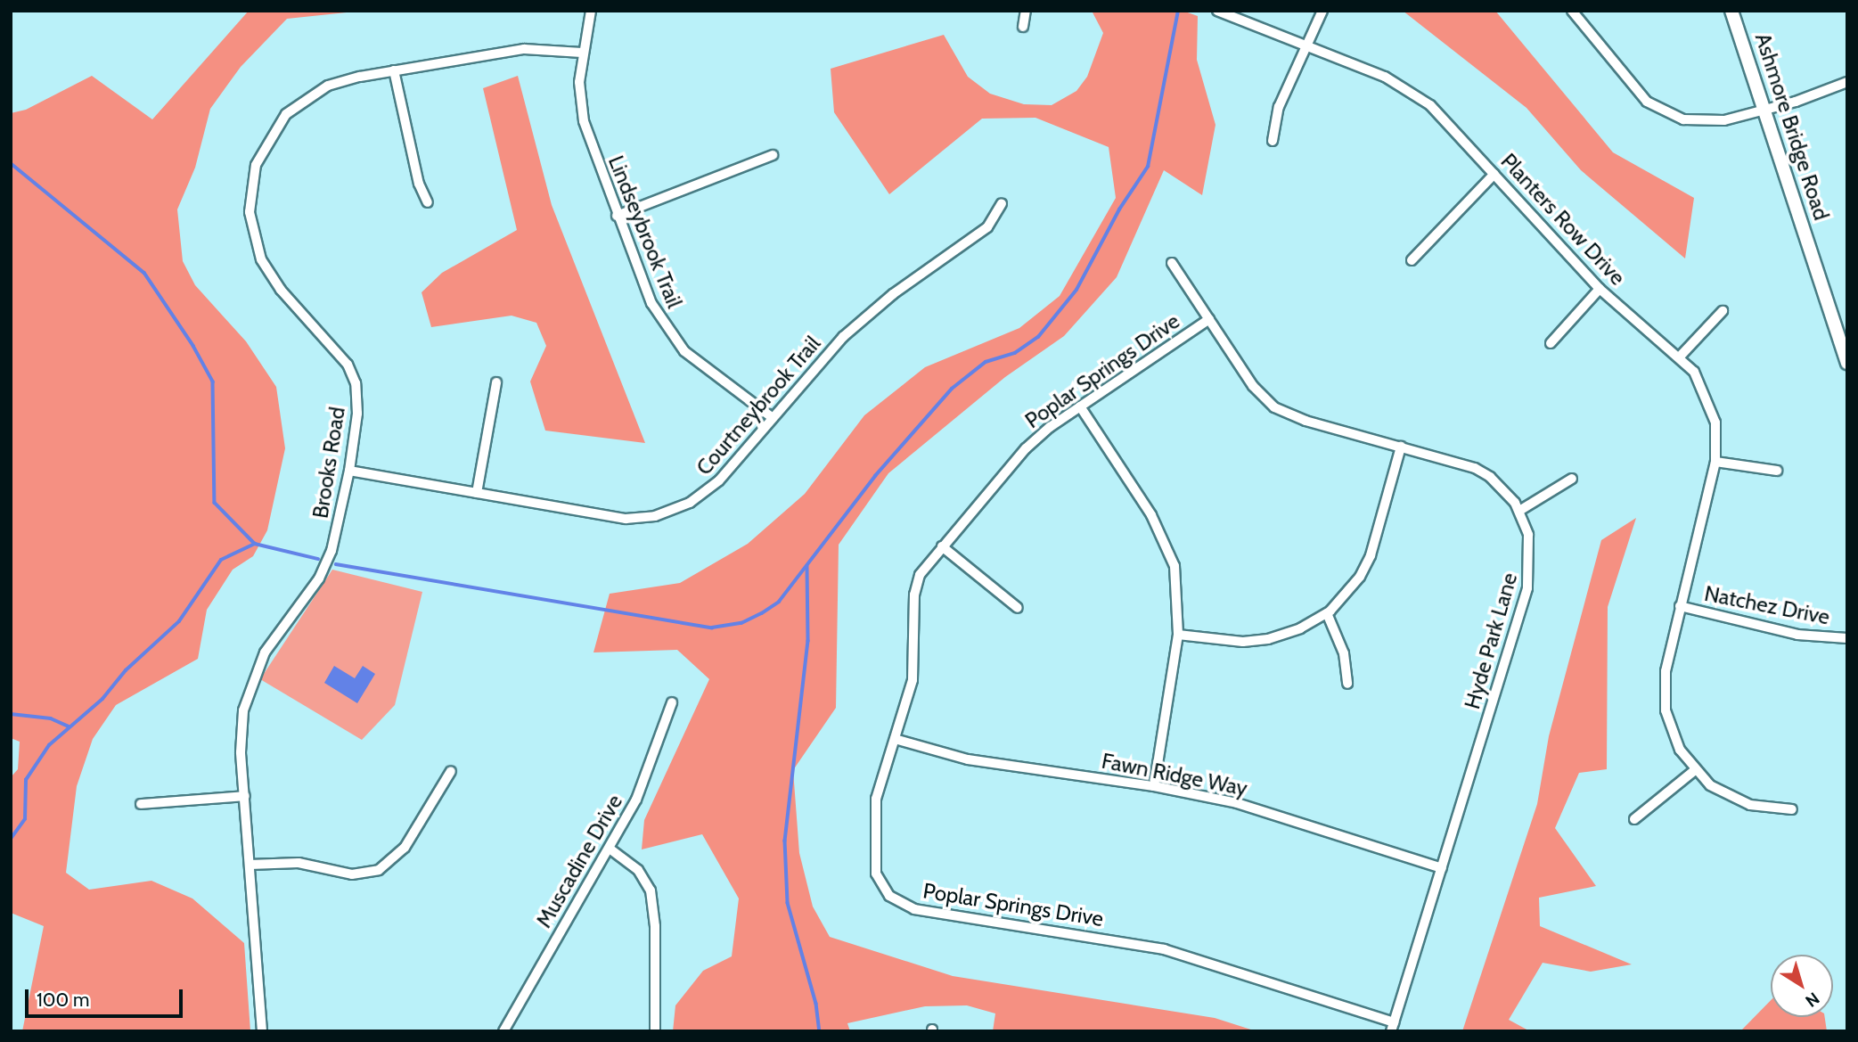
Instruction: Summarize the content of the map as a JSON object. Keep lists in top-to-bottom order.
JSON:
{
  "streets": {
    "main road": ["Ashmore Bridge Road"],
    "street": [
      "Planters Row Drive",
      "Lindseybrook Trail",
      "Poplar Springs Drive",
      "Courtneybrook Trail",
      "Brooks Road",
      "Natchez Drive",
      "Hyde Park Lane",
      "Fawn Ridge Way",
      "Muscadine Drive"
    ]
  },
  "crossings": [
    ["Planters Row Drive", "Natchez Drive"],
    ["Lindseybrook Trail", "Courtneybrook Trail"],
    ["Lindseybrook Trail", "Brooks Road"],
    ["Poplar Springs Drive", "Hyde Park Lane"],
    ["Poplar Springs Drive", "Fawn Ridge Way"],
    ["Courtneybrook Trail", "Brooks Road"],
    ["Hyde Park Lane", "Fawn Ridge Way"]
  ],
  "scale_bar": "100 m",
  "north": "bottom right"
}
